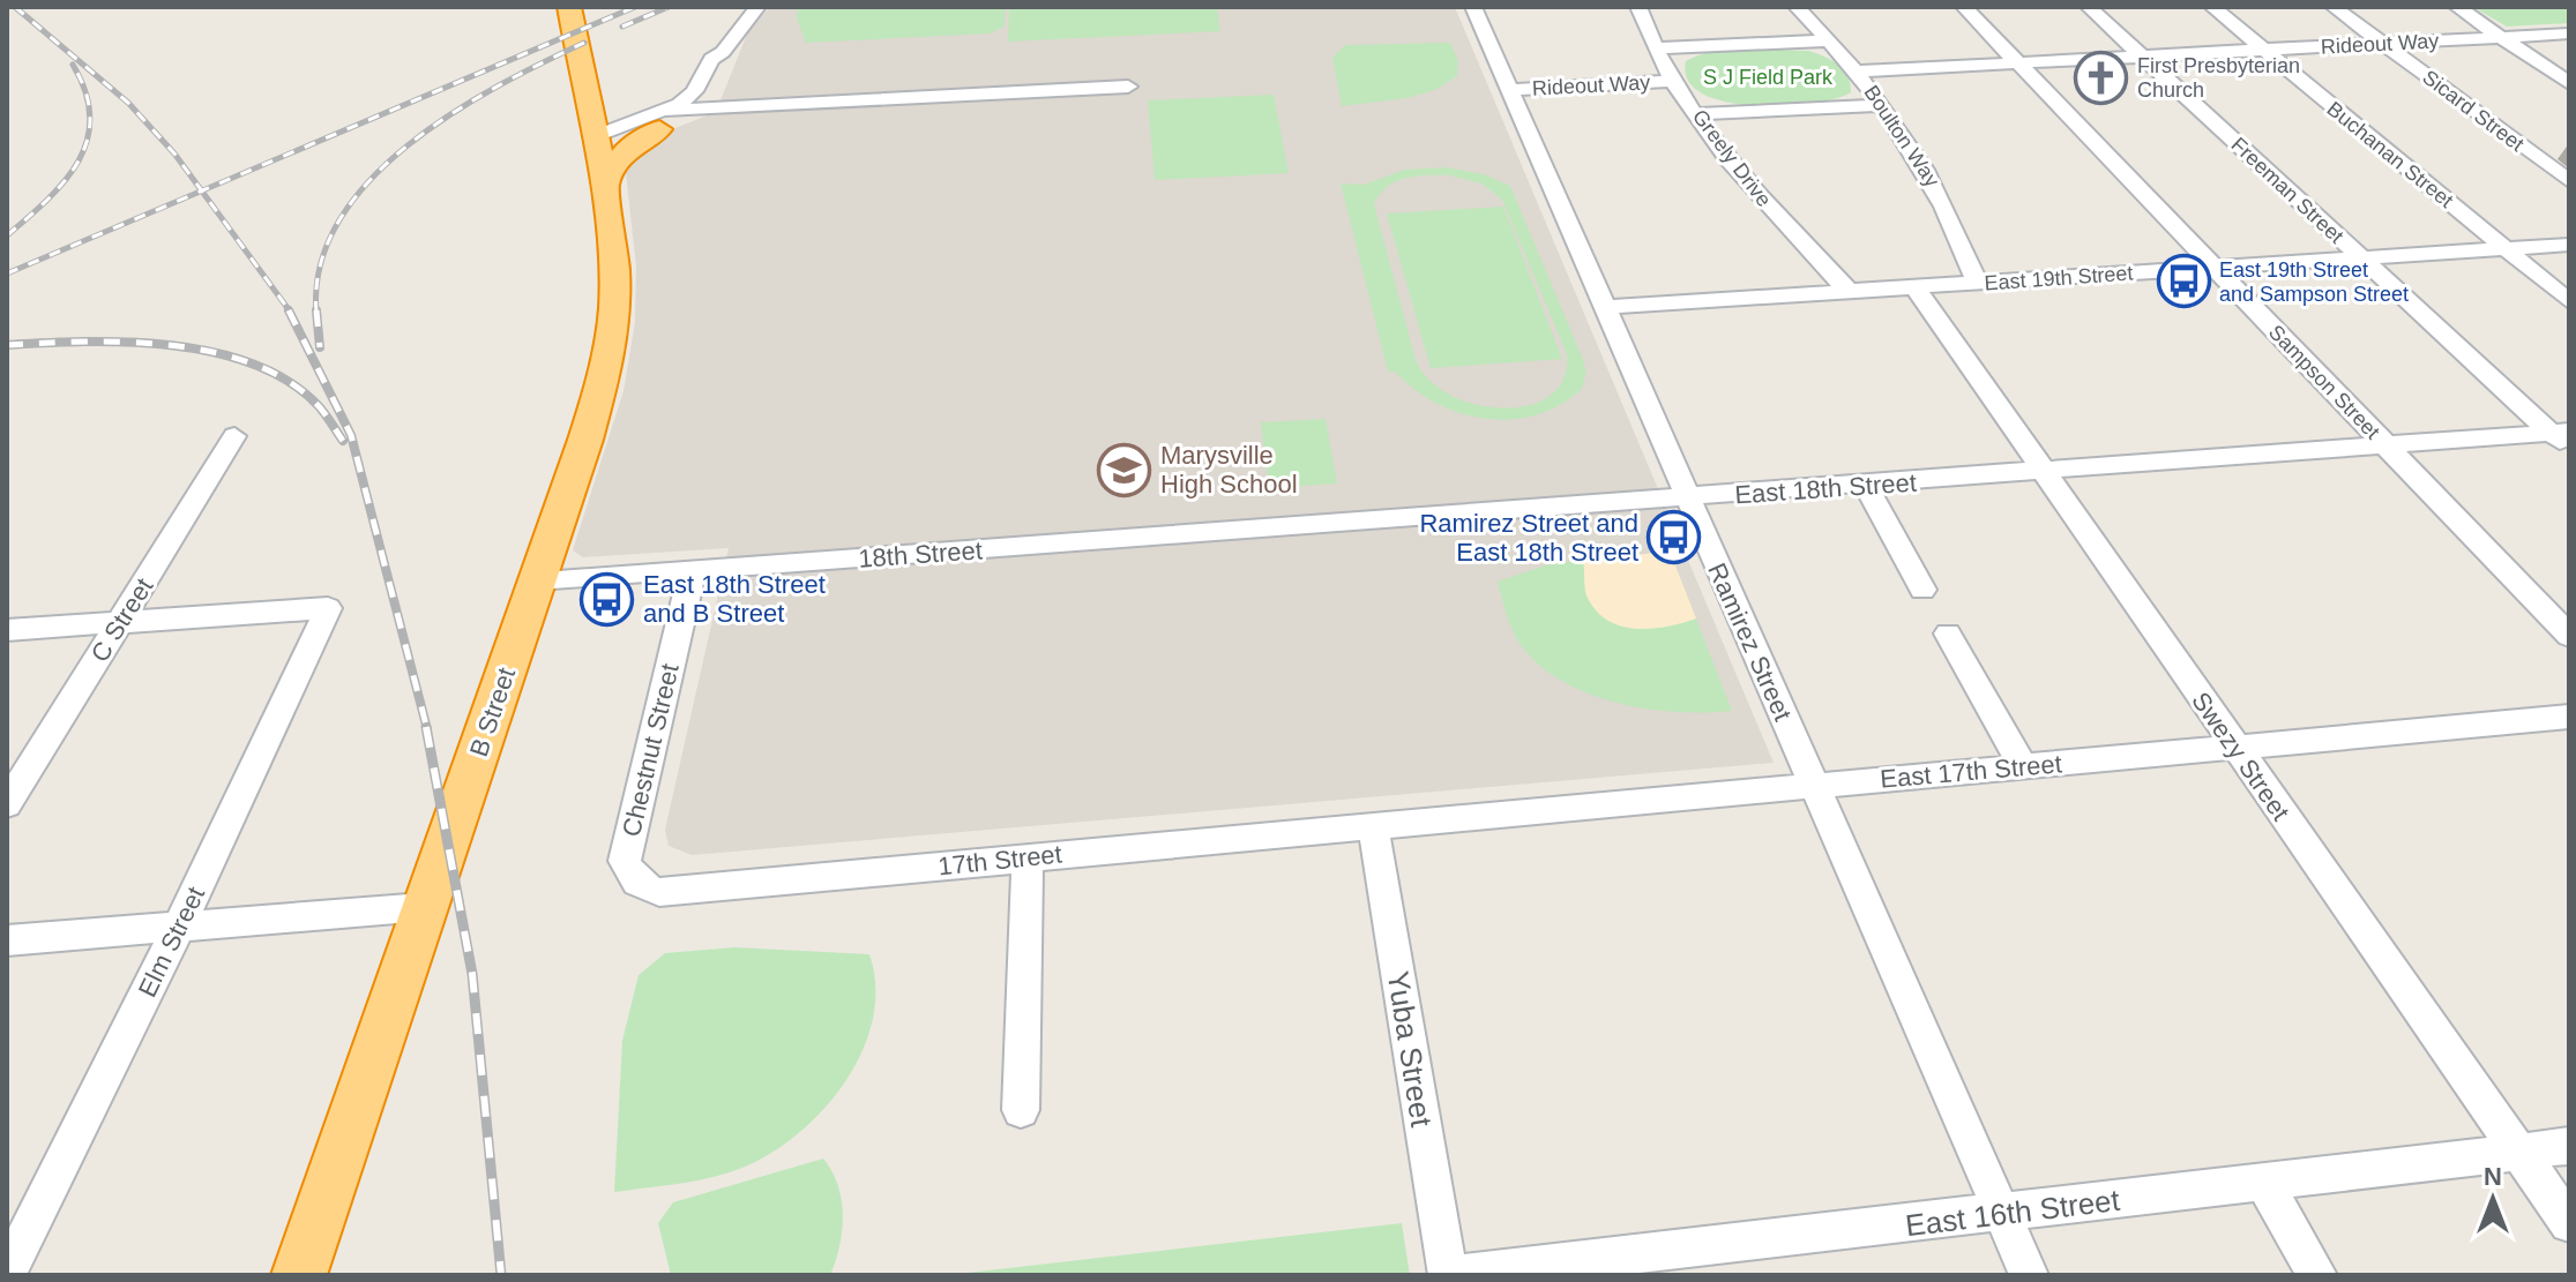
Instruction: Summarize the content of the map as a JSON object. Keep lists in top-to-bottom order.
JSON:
{
  "streets": {
    "highway": ["B Street"],
    "street": [
      "Rideout Way",
      "Sicard Street",
      "Boulton Way",
      "Buchanan Street",
      "Greely Drive",
      "Freeman Street",
      "East 19th Street",
      "Sampson Street",
      "East 18th Street",
      "18th Street",
      "C Street",
      "Ramirez Street",
      "Chestnut Street",
      "Swezy Street",
      "East 17th Street",
      "17th Street",
      "Elm Street",
      "Yuba Street",
      "East 16th Street"
    ]
  },
  "crossings": [
    ["Rideout Way", "Sicard Street"],
    ["Rideout Way", "Boulton Way"],
    ["Rideout Way", "Buchanan Street"],
    ["Rideout Way", "Greely Drive"],
    ["Rideout Way", "Freeman Street"],
    ["Rideout Way", "Sampson Street"],
    ["Rideout Way", "Ramirez Street"],
    ["Boulton Way", "East 19th Street"],
    ["Buchanan Street", "East 19th Street"],
    ["Greely Drive", "East 19th Street"],
    ["Freeman Street", "East 19th Street"],
    ["Freeman Street", "East 18th Street"],
    ["East 19th Street", "Sampson Street"],
    ["East 19th Street", "Ramirez Street"],
    ["East 19th Street", "Swezy Street"],
    ["Sampson Street", "East 18th Street"],
    ["East 18th Street", "18th Street"],
    ["East 18th Street", "Ramirez Street"],
    ["East 18th Street", "Swezy Street"],
    ["18th Street", "B Street"],
    ["18th Street", "Chestnut Street"],
    ["C Street", "Elm Street"],
    ["Ramirez Street", "East 17th Street"],
    ["Ramirez Street", "East 16th Street"],
    ["Chestnut Street", "17th Street"],
    ["Swezy Street", "East 17th Street"],
    ["Swezy Street", "East 16th Street"],
    ["East 17th Street", "17th Street"],
    ["East 17th Street", "Yuba Street"],
    ["17th Street", "Yuba Street"],
    ["Yuba Street", "East 16th Street"]
  ],
  "parks": ["S J Field Park"],
  "places": {
    "church": ["First Presbyterian Church"],
    "bus stop": ["East 19th Street and Sampson Street", "Ramirez Street and East 18th Street", "East 18th Street and B Street"],
    "school or university": ["Marysville High School"]
  },
  "north": "top"
}
